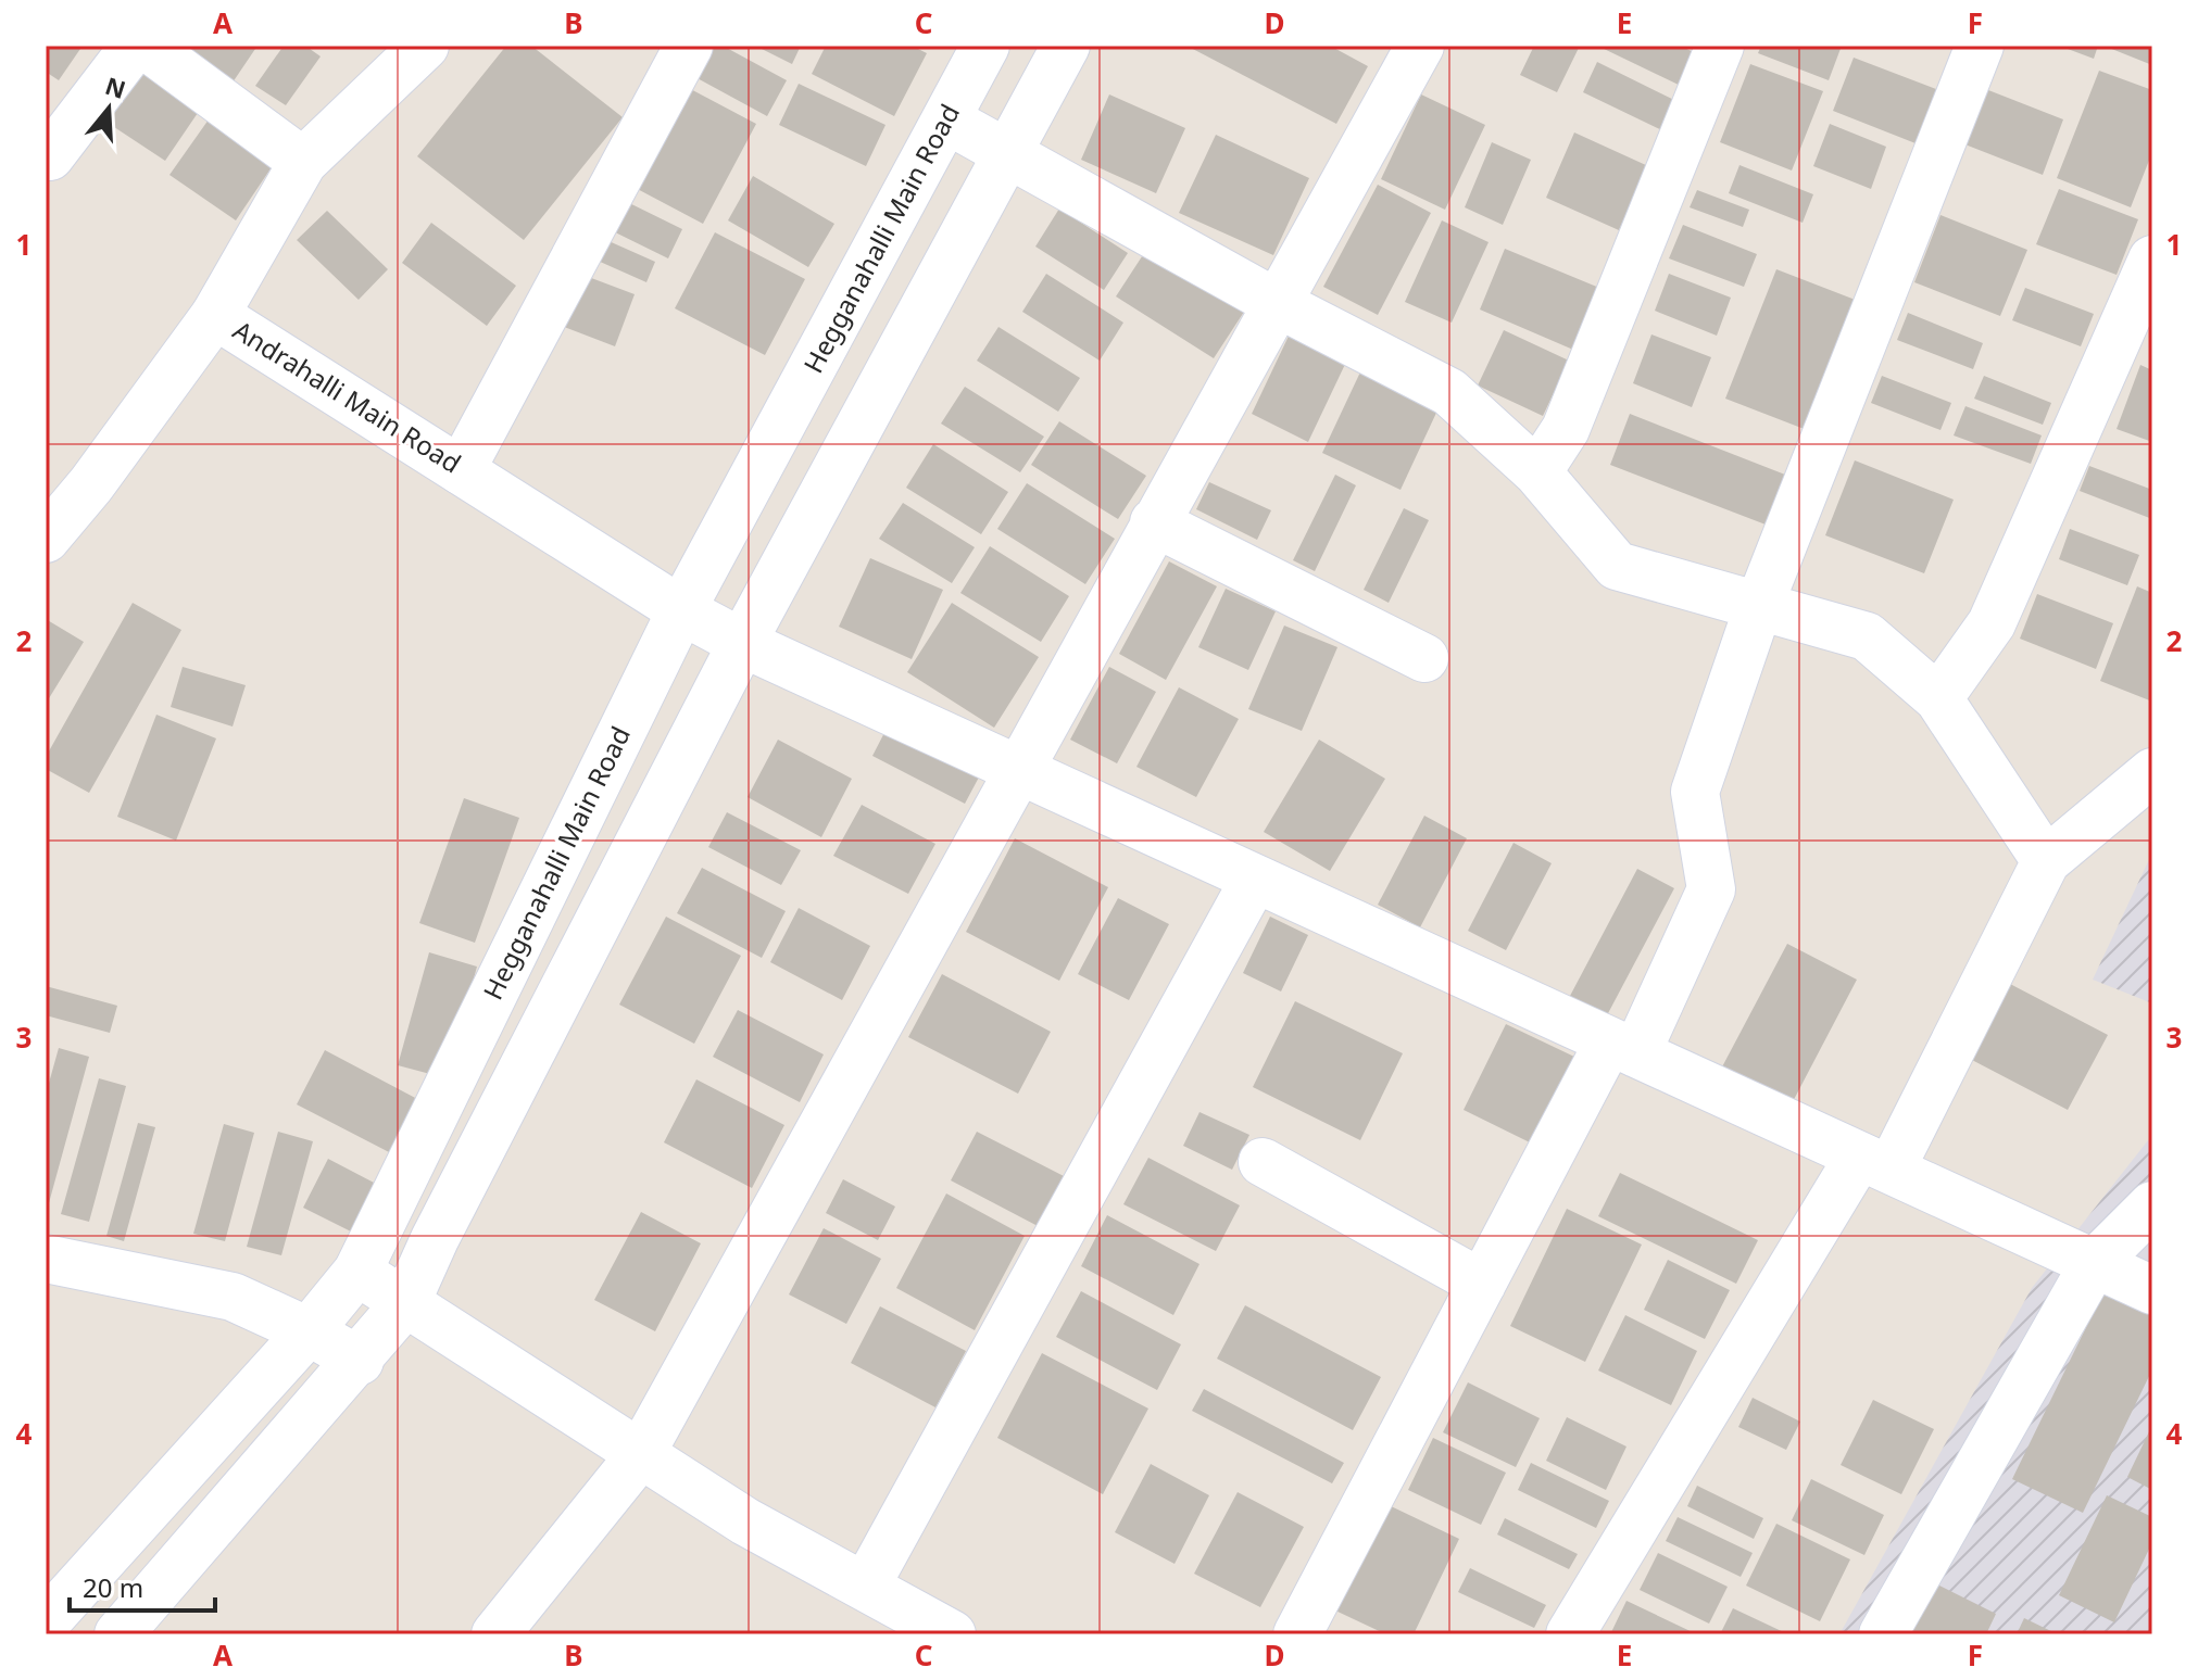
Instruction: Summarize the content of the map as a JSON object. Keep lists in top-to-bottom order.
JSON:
{
  "streets": {
    "street": ["Hegganahalli Main Road", "Andrahalli Main Road"]
  },
  "crossings": [
    ["Hegganahalli Main Road", "Andrahalli Main Road"]
  ],
  "scale_bar": "20 m",
  "north": "top",
  "grid": {
    "columns": [
      "A",
      "B",
      "C",
      "D",
      "E",
      "F"
    ],
    "rows": [
      "1",
      "2",
      "3",
      "4"
    ]
  }
}
